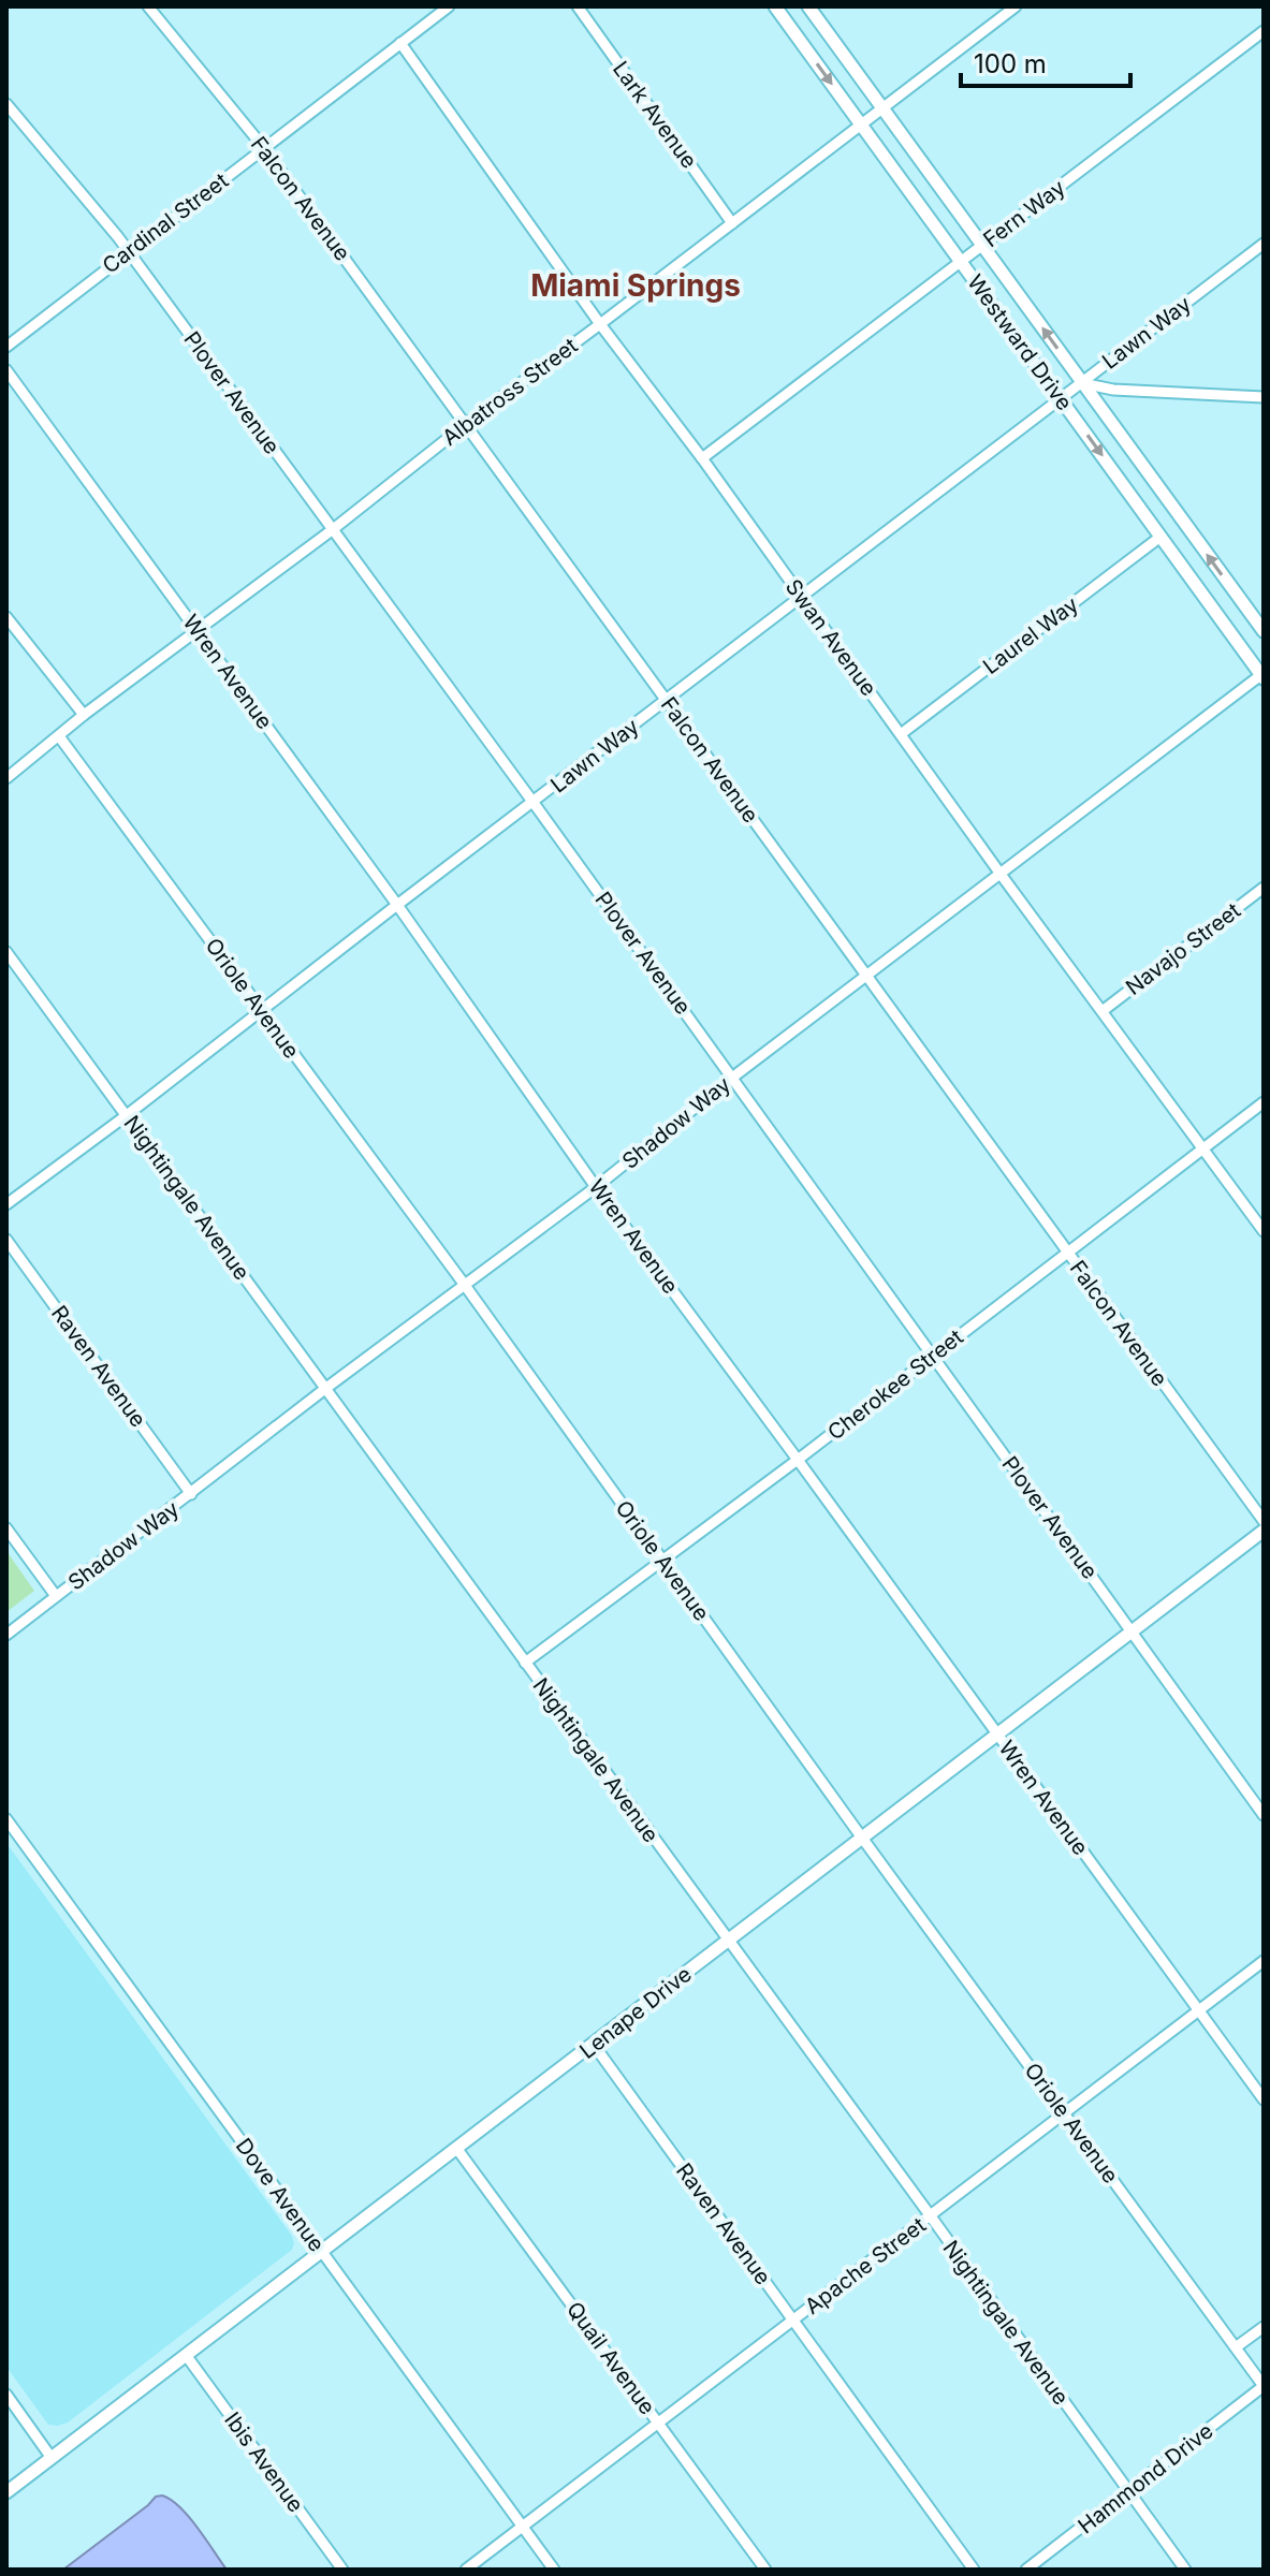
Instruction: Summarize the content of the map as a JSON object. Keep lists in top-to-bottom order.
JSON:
{
  "streets": {
    "street": [
      "Lark Avenue",
      "Falcon Avenue",
      "Fern Way",
      "Cardinal Street",
      "Lawn Way",
      "Westward Drive",
      "Albatross Street",
      "Plover Avenue",
      "Laurel Way",
      "Swan Avenue",
      "Wren Avenue",
      "Navajo Street",
      "Oriole Avenue",
      "Shadow Way",
      "Nightingale Avenue",
      "Raven Avenue",
      "Cherokee Street",
      "Lenape Drive",
      "Dove Avenue",
      "Apache Street",
      "Quail Avenue",
      "Ibis Avenue",
      "Hammond Drive"
    ]
  },
  "crossings": [
    ["Lark Avenue", "Albatross Street"],
    ["Falcon Avenue", "Cardinal Street"],
    ["Falcon Avenue", "Lawn Way"],
    ["Falcon Avenue", "Albatross Street"],
    ["Falcon Avenue", "Shadow Way"],
    ["Falcon Avenue", "Cherokee Street"],
    ["Fern Way", "Westward Drive"],
    ["Fern Way", "Swan Avenue"],
    ["Cardinal Street", "Plover Avenue"],
    ["Cardinal Street", "Swan Avenue"],
    ["Lawn Way", "Westward Drive"],
    ["Lawn Way", "Plover Avenue"],
    ["Lawn Way", "Swan Avenue"],
    ["Lawn Way", "Wren Avenue"],
    ["Lawn Way", "Oriole Avenue"],
    ["Lawn Way", "Nightingale Avenue"],
    ["Westward Drive", "Albatross Street"],
    ["Westward Drive", "Laurel Way"],
    ["Westward Drive", "Shadow Way"],
    ["Albatross Street", "Plover Avenue"],
    ["Albatross Street", "Swan Avenue"],
    ["Albatross Street", "Wren Avenue"],
    ["Albatross Street", "Oriole Avenue"],
    ["Plover Avenue", "Shadow Way"],
    ["Plover Avenue", "Cherokee Street"],
    ["Plover Avenue", "Lenape Drive"],
    ["Laurel Way", "Swan Avenue"],
    ["Swan Avenue", "Navajo Street"],
    ["Swan Avenue", "Shadow Way"],
    ["Swan Avenue", "Cherokee Street"],
    ["Wren Avenue", "Shadow Way"],
    ["Wren Avenue", "Cherokee Street"],
    ["Wren Avenue", "Lenape Drive"],
    ["Wren Avenue", "Apache Street"],
    ["Oriole Avenue", "Shadow Way"],
    ["Oriole Avenue", "Cherokee Street"],
    ["Oriole Avenue", "Lenape Drive"],
    ["Oriole Avenue", "Apache Street"],
    ["Oriole Avenue", "Hammond Drive"],
    ["Shadow Way", "Nightingale Avenue"],
    ["Shadow Way", "Raven Avenue"],
    ["Nightingale Avenue", "Cherokee Street"],
    ["Nightingale Avenue", "Lenape Drive"],
    ["Nightingale Avenue", "Apache Street"],
    ["Nightingale Avenue", "Hammond Drive"],
    ["Raven Avenue", "Lenape Drive"],
    ["Raven Avenue", "Apache Street"],
    ["Lenape Drive", "Dove Avenue"],
    ["Lenape Drive", "Quail Avenue"],
    ["Lenape Drive", "Ibis Avenue"],
    ["Dove Avenue", "Apache Street"],
    ["Apache Street", "Quail Avenue"]
  ],
  "districts": ["Miami Springs"],
  "scale_bar": "100 m"
}
